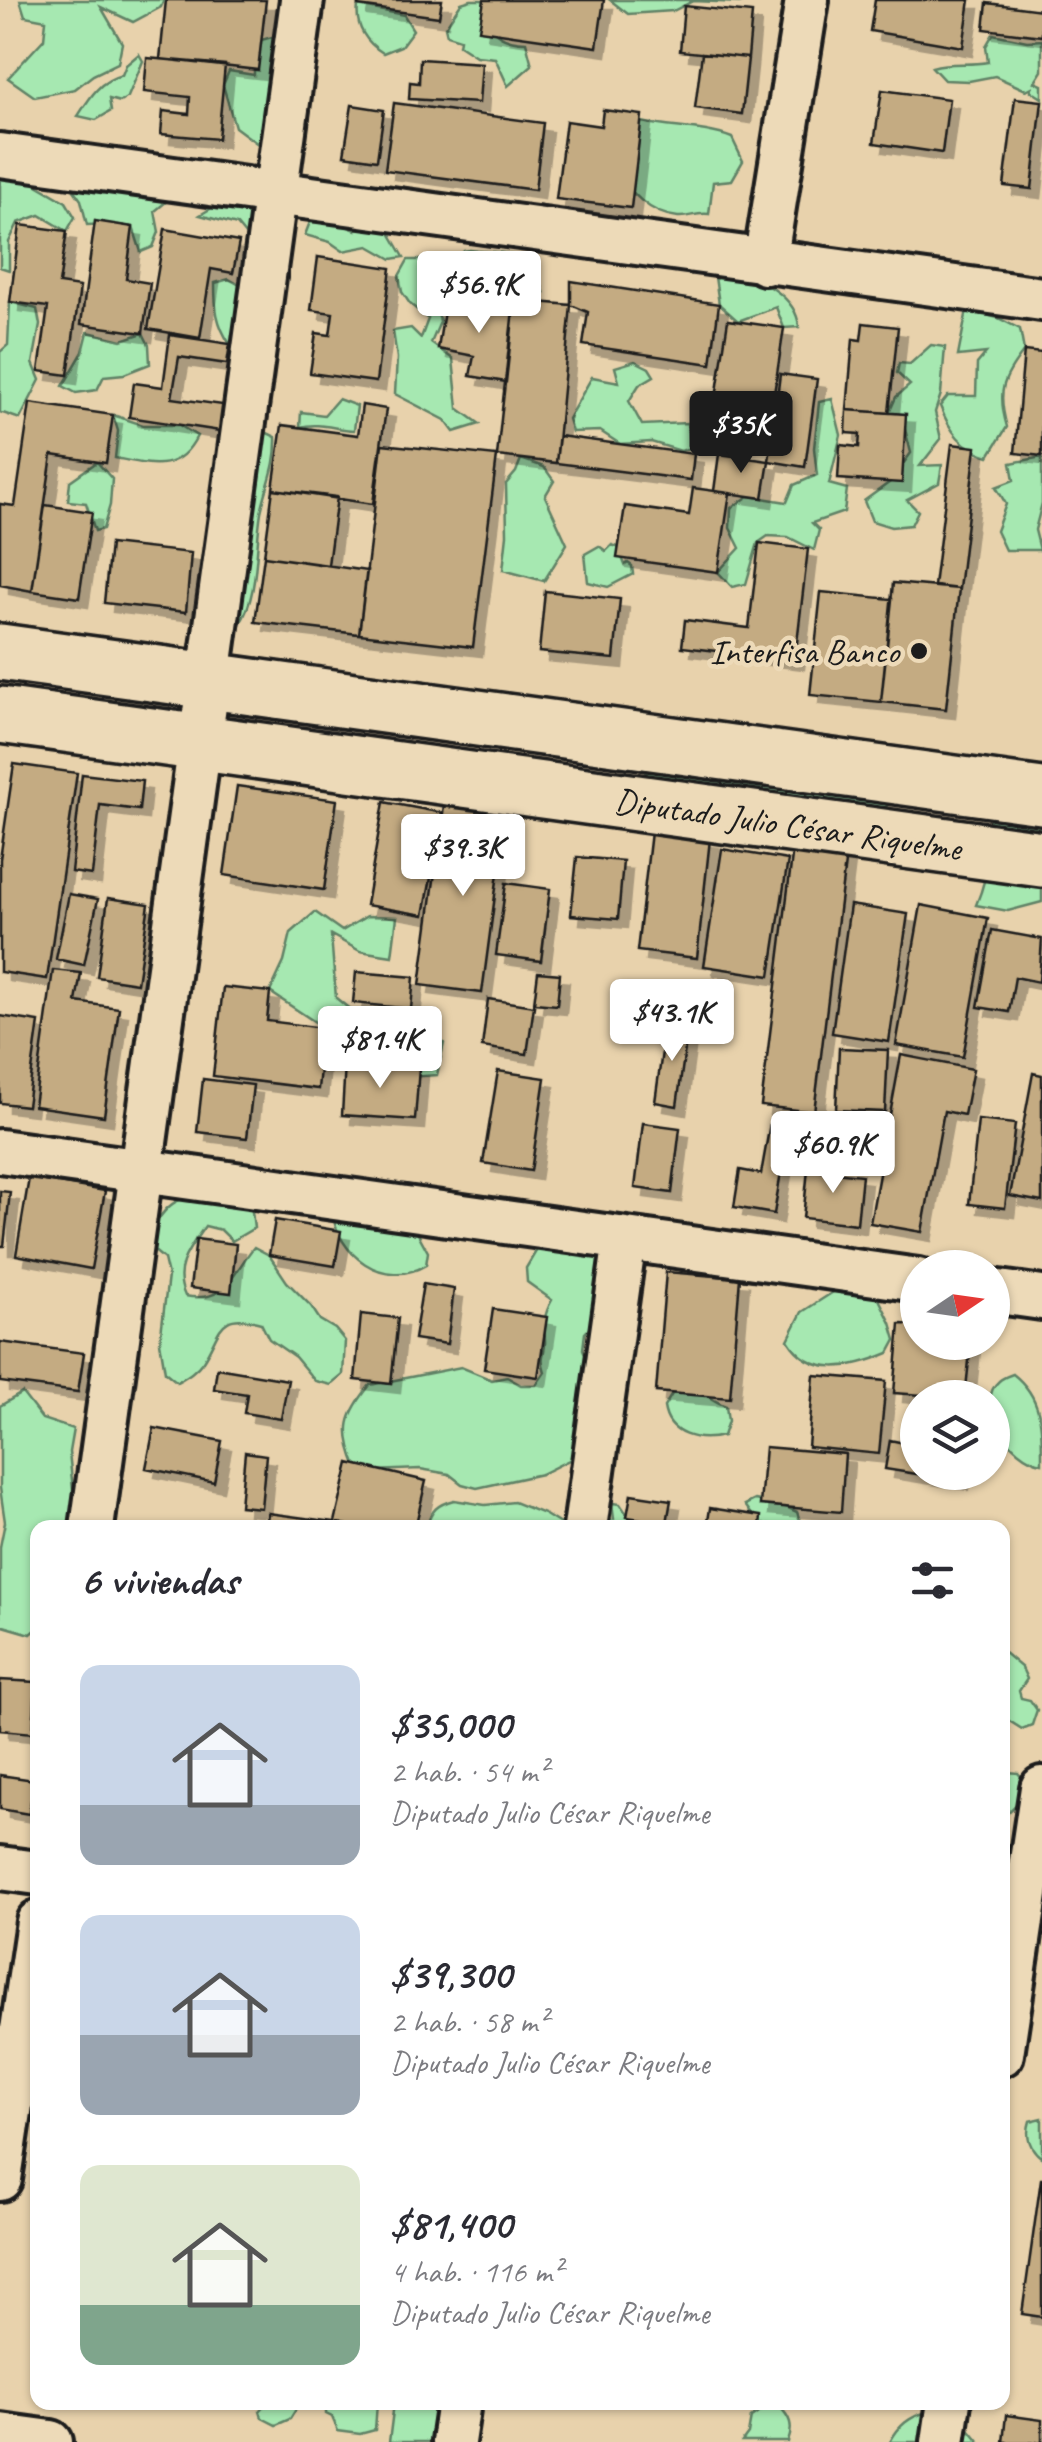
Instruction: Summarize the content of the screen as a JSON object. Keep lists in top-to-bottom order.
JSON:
{
  "streets": {
    "street": ["Diputado Julio César Riquelme"]
  },
  "places": ["Interfisa Banco"],
  "north": "right",
  "page": {
    "price": [
      "$56.9K",
      "$35K",
      "$39.3K",
      "$43.1K",
      "$81.4K",
      "$60.9K"
    ],
    "heading": "6 viviendas",
    "list": [
      {
        "name": "$35,000",
        "note": "2 hab. · 54 m² · Diputado Julio César Riquelme"
      },
      {
        "name": "$39,300",
        "note": "2 hab. · 58 m² · Diputado Julio César Riquelme"
      },
      {
        "name": "$81,400",
        "note": "4 hab. · 116 m² · Diputado Julio César Riquelme"
      }
    ]
  }
}
